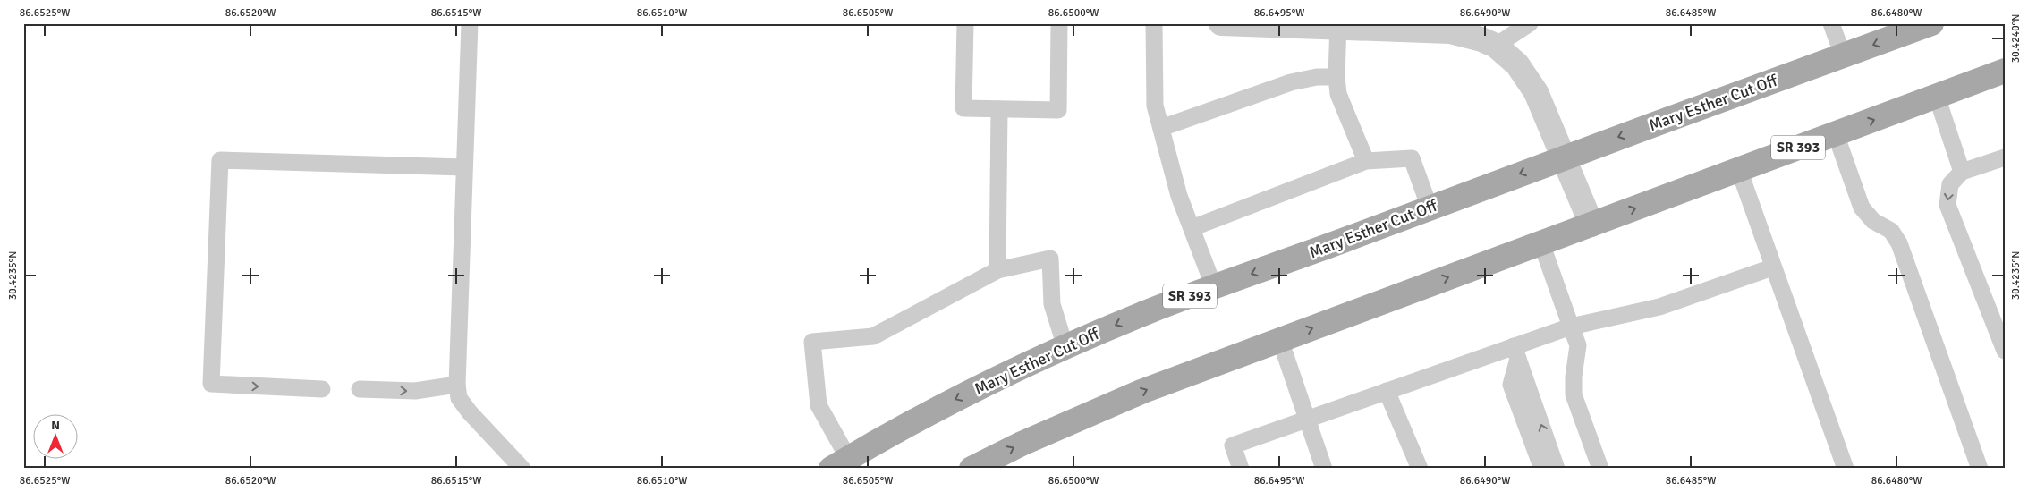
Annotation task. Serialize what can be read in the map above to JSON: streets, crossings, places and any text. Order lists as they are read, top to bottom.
{
  "streets": {
    "main road": ["Mary Esther Cut Off", "SR 393"]
  },
  "north": "top",
  "coordinates": [
    "86.6525°W",
    "86.6520°W",
    "86.6515°W",
    "86.6510°W",
    "86.6505°W",
    "86.6500°W",
    "86.6495°W",
    "86.6490°W",
    "86.6485°W",
    "86.6480°W",
    "30.4240°N",
    "30.4235°N"
  ]
}
